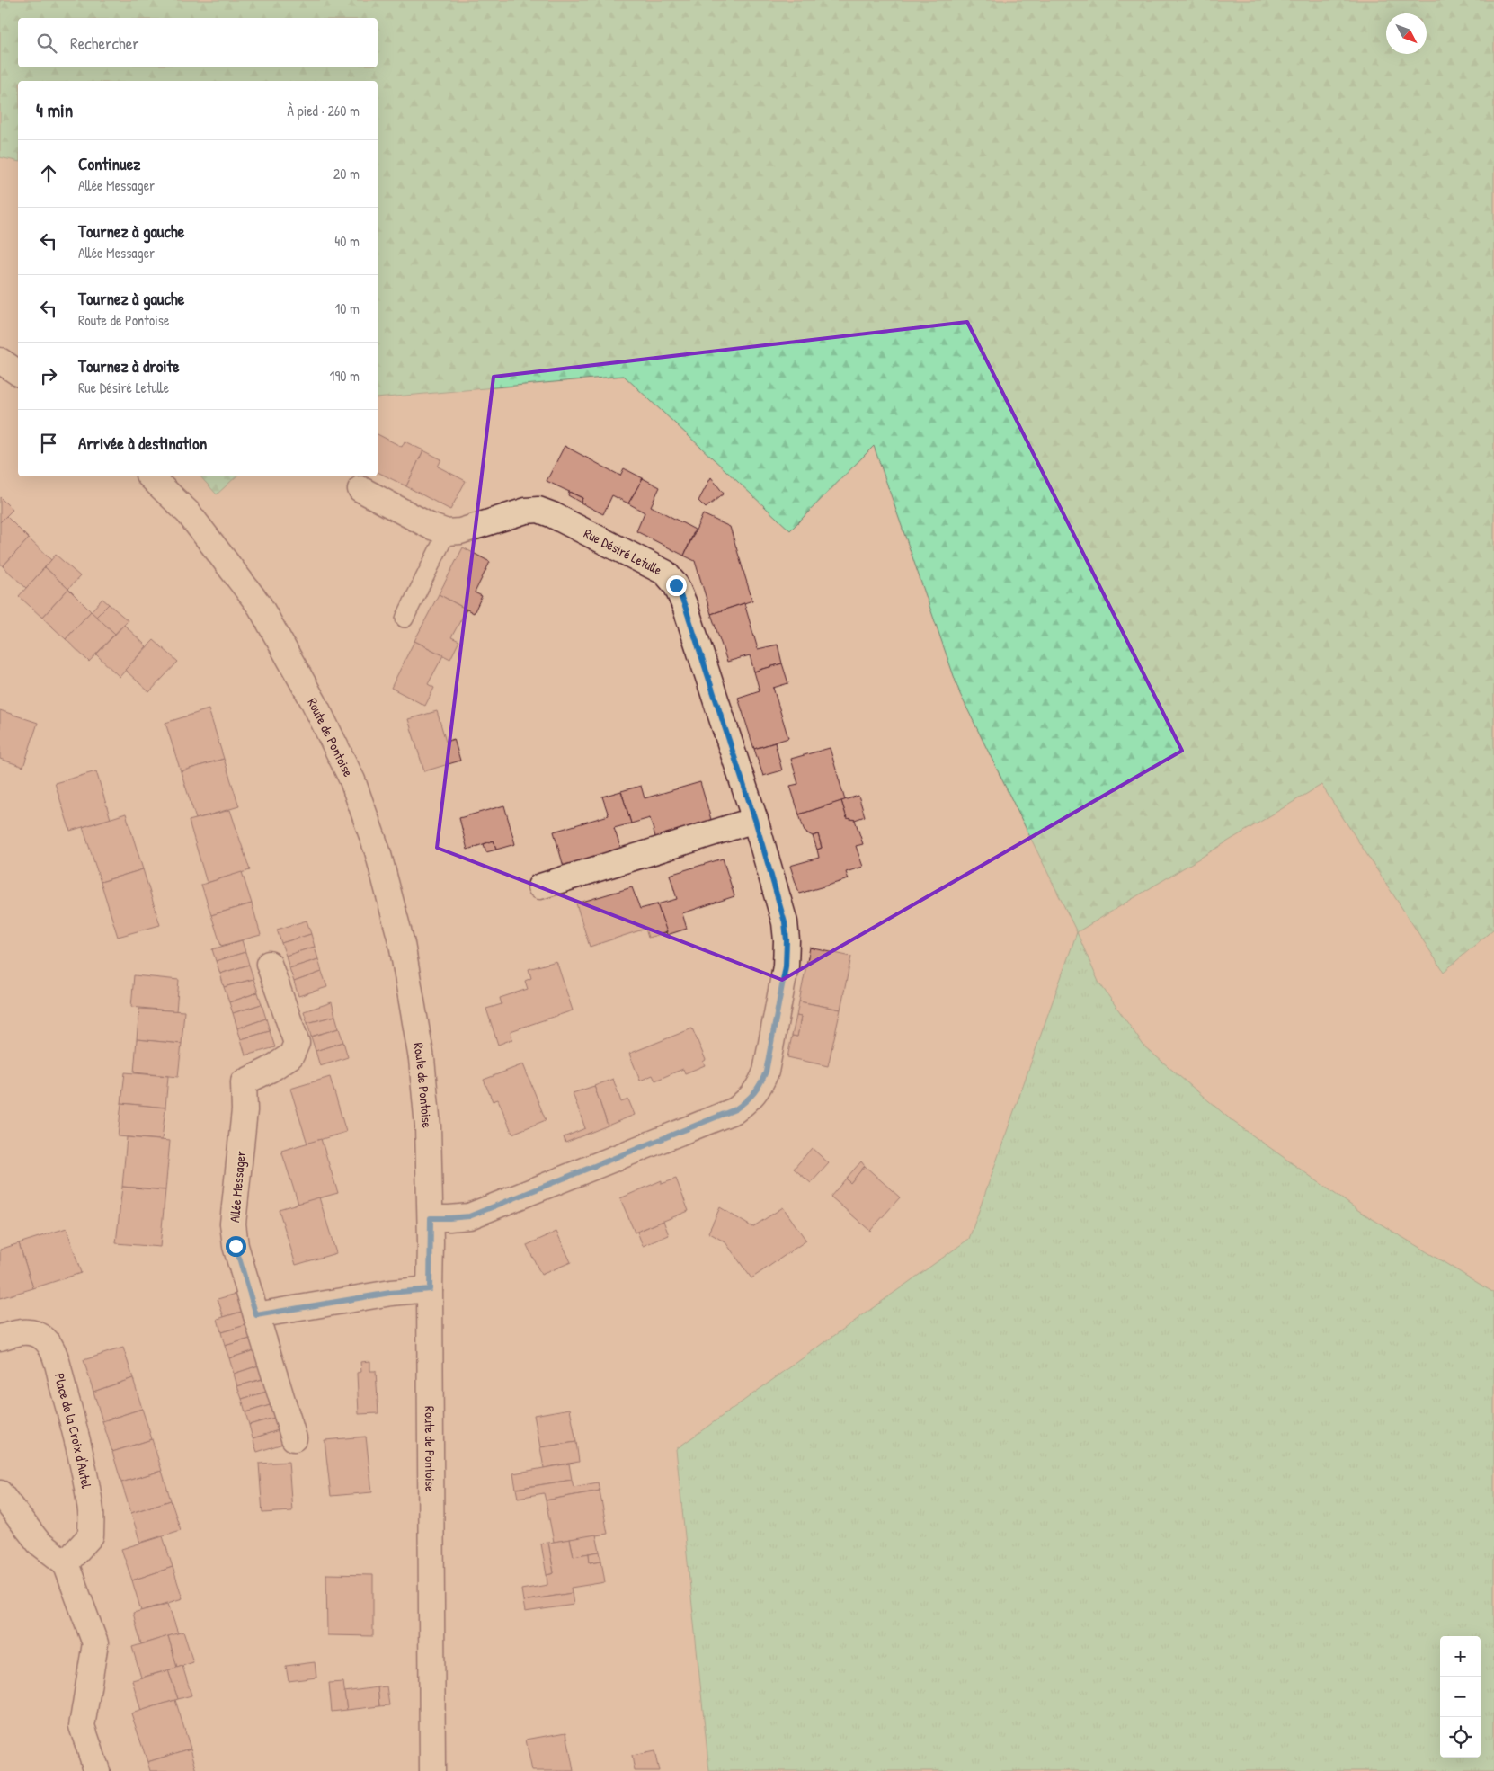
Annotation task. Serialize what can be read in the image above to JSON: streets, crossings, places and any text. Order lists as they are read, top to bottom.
{
  "streets": {
    "street": [
      "Rue Désiré Letulle",
      "Route de Pontoise",
      "Allée Messager",
      "Place de la Croix d'Autel"
    ]
  },
  "crossings": [
    ["Rue Désiré Letulle", "Route de Pontoise"]
  ],
  "north": "bottom right",
  "page": {
    "search": "Rechercher",
    "heading": ["4 min", "À pied · 260 m"],
    "list": [
      ["Continuez", "Allée Messager", "20 m"],
      ["Tournez à gauche", "Allée Messager", "40 m"],
      ["Tournez à gauche", "Route de Pontoise", "10 m"],
      ["Tournez à droite", "Rue Désiré Letulle", "190 m"],
      "Arrivée à destination"
    ],
    "map_buttons": ["+", "−"]
  }
}
